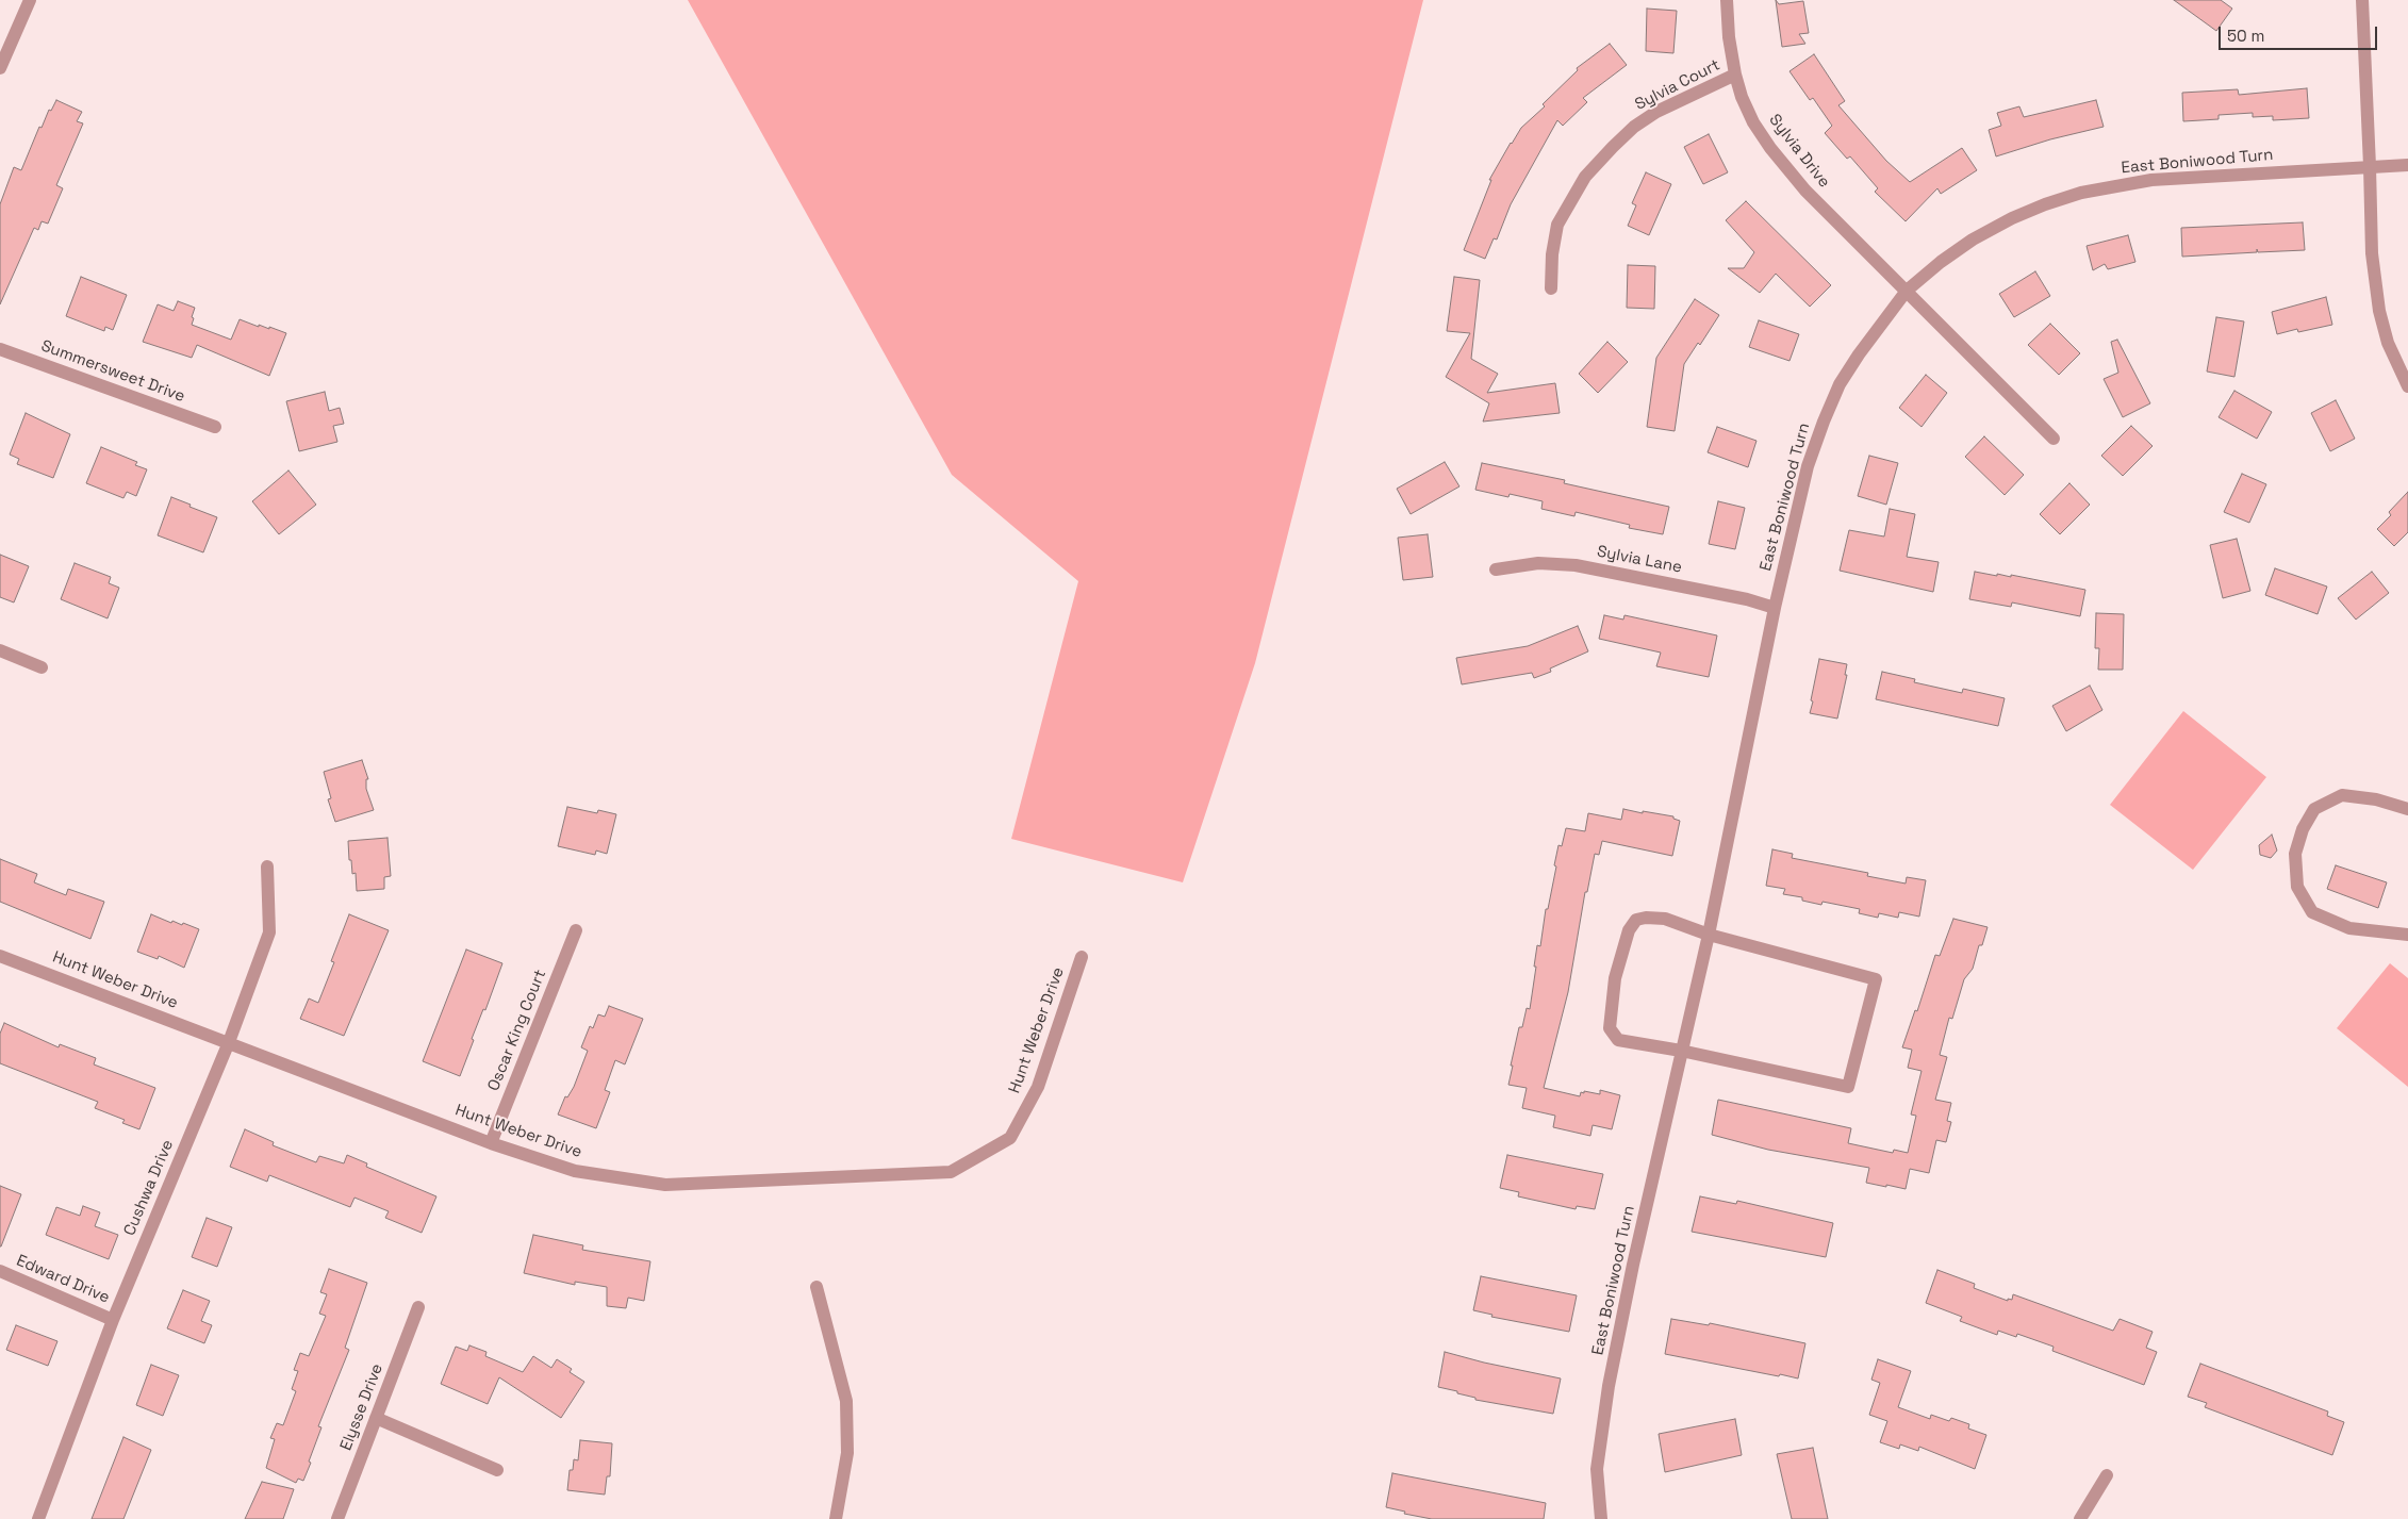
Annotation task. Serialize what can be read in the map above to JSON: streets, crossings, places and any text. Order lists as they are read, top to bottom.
{
  "streets": {
    "street": [
      "Sylvia Court",
      "Sylvia Drive",
      "East Boniwood Turn",
      "Summersweet Drive",
      "Sylvia Lane",
      "Hunt Weber Drive",
      "Oscar King Court",
      "Cushwa Drive",
      "Edward Drive",
      "Elysse Drive"
    ]
  },
  "crossings": [
    ["Sylvia Court", "Sylvia Drive"],
    ["Sylvia Drive", "East Boniwood Turn"],
    ["East Boniwood Turn", "Sylvia Lane"],
    ["Hunt Weber Drive", "Oscar King Court"],
    ["Hunt Weber Drive", "Cushwa Drive"],
    ["Cushwa Drive", "Edward Drive"]
  ],
  "scale_bar": "50 m"
}
